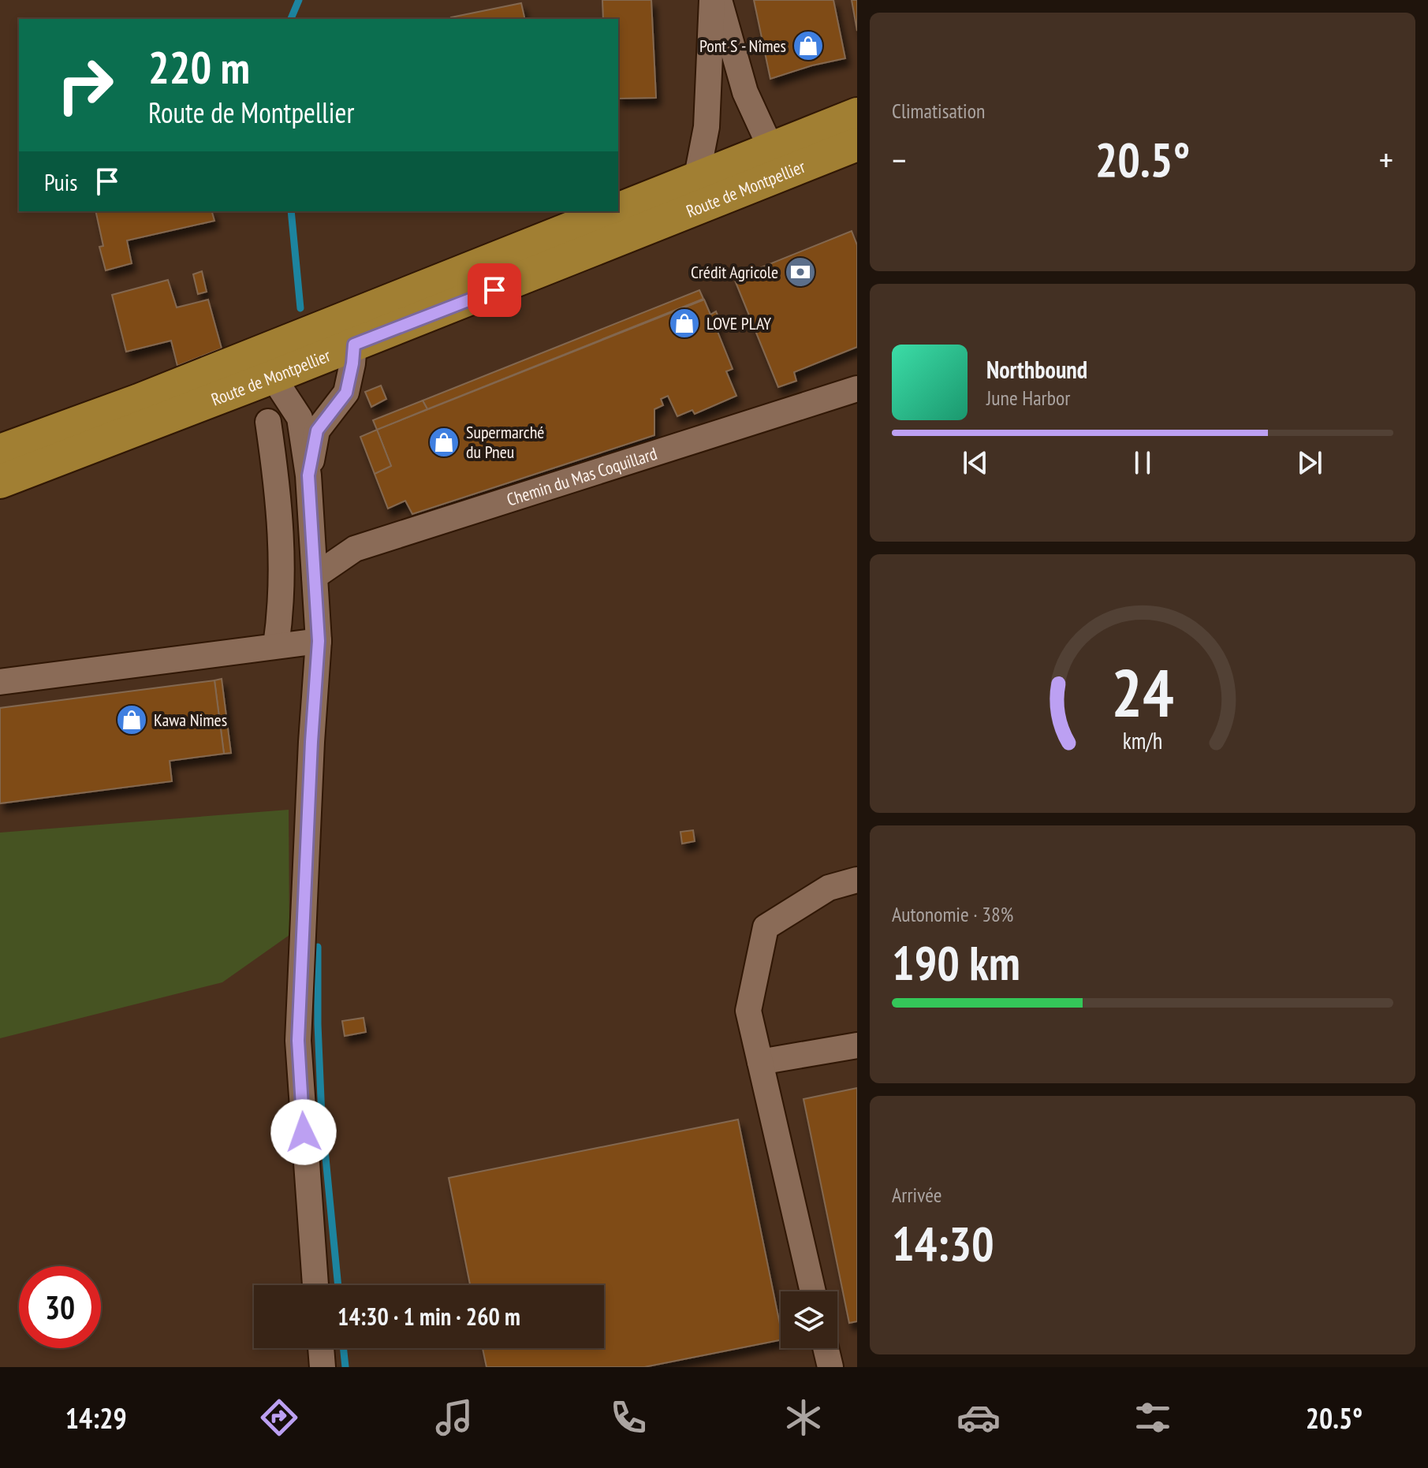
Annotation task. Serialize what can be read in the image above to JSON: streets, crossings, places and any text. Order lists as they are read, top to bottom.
{
  "streets": {
    "main road": ["Route de Montpellier"],
    "street": ["Chemin du Mas Coquillard"]
  },
  "places": {
    "shop": [
      "Pont S - Nîmes",
      "LOVE PLAY",
      "Supermarché du Pneu",
      "Kawa Nimes"
    ],
    "bank": ["Crédit Agricole"]
  },
  "page": {
    "tile": [
      "Climatisation",
      ["Autonomie · 38%", "190 km"],
      ["Arrivée", "14:30"]
    ],
    "turn": ["220 m", "Route de Montpellier"],
    "heat": ["−", "20.5°", "+"],
    "then": "Puis",
    "song": ["Northbound", "June Harbor"],
    "limit": "30",
    "trip": "14:30 · 1 min · 260 m",
    "tabs": ["14:29", "20.5°"],
    "gauge": ["24", "km/h"]
  }
}
